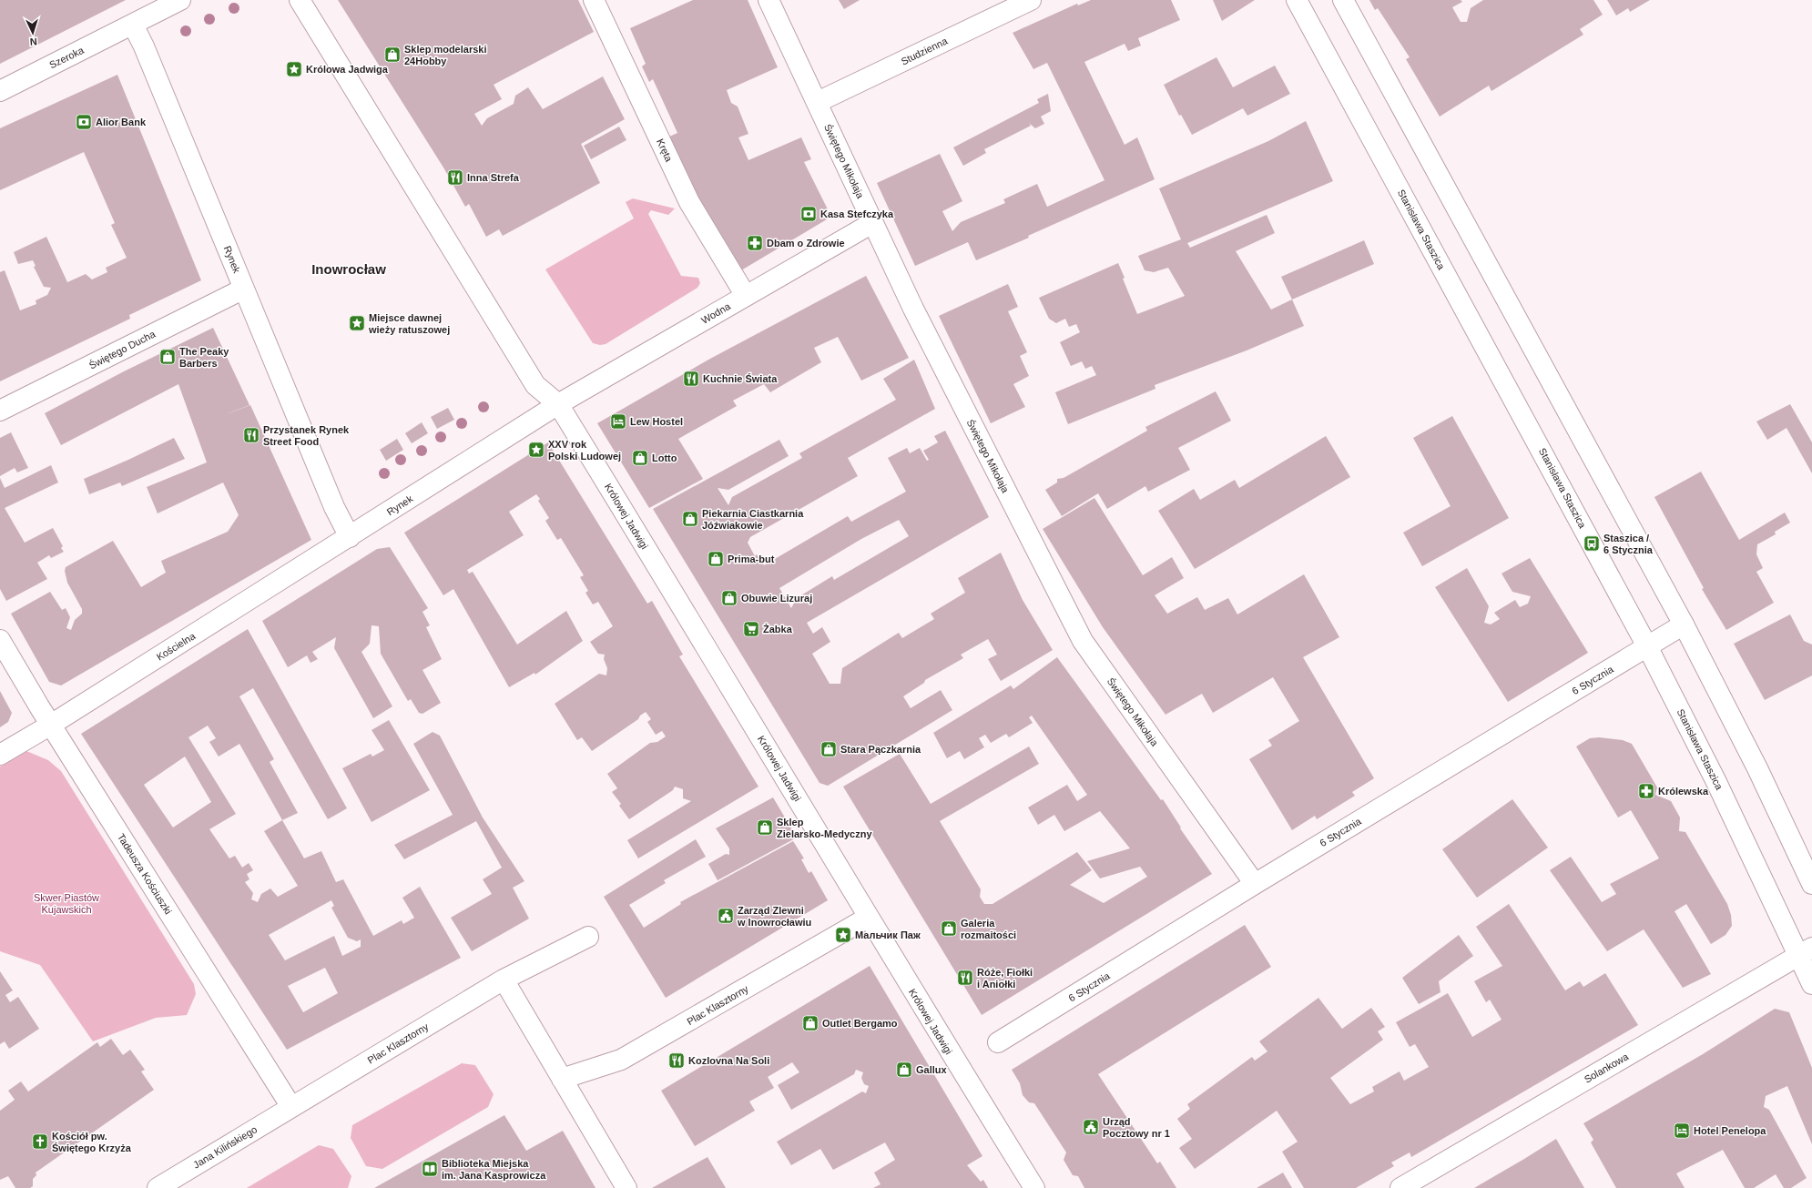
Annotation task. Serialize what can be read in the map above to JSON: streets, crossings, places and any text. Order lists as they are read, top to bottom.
{
  "streets": {
    "street": [
      "Studzienna",
      "Szeroka",
      "Kręta",
      "Świętego Mikołaja",
      "Stanisława Staszica",
      "Rynek",
      "Wodna",
      "Świętego Ducha",
      "Królowej Jadwigi",
      "Kościelna",
      "6 Stycznia",
      "Tadeusza Kościuszki",
      "Plac Klasztorny",
      "Solankowa",
      "Jana Kilińskiego"
    ]
  },
  "crossings": [
    ["Studzienna", "Świętego Mikołaja"],
    ["Szeroka", "Rynek"],
    ["Kręta", "Wodna"],
    ["Świętego Mikołaja", "Wodna"],
    ["Świętego Mikołaja", "6 Stycznia"],
    ["Stanisława Staszica", "6 Stycznia"],
    ["Stanisława Staszica", "Solankowa"],
    ["Rynek", "Wodna"],
    ["Rynek", "Świętego Ducha"],
    ["Rynek", "Królowej Jadwigi"],
    ["Rynek", "Kościelna"],
    ["Wodna", "Królowej Jadwigi"],
    ["Królowej Jadwigi", "Plac Klasztorny"],
    ["Kościelna", "Tadeusza Kościuszki"],
    ["Tadeusza Kościuszki", "Plac Klasztorny"],
    ["Tadeusza Kościuszki", "Jana Kilińskiego"],
    ["Plac Klasztorny", "Jana Kilińskiego"]
  ],
  "districts": ["Inowrocław"],
  "parks": ["Skwer Piastów Kujawskich"],
  "places": {
    "shop": [
      "Sklep modelarski 24Hobby",
      "The Peaky Barbers",
      "Lotto",
      "Piekarnia Ciastkarnia Jóźwiakowie",
      "Prima-but",
      "Obuwie Lizuraj",
      "Stara Pączkarnia",
      "Sklep Zielarsko-Medyczny",
      "Galeria rozmaitości",
      "Outlet Bergamo",
      "Gallux"
    ],
    "place": [
      "Królowa Jadwiga",
      "Miejsce dawnej wieży ratuszowej",
      "XXV rok Polski Ludowej",
      "Мальчик Паж"
    ],
    "bank": ["Alior Bank", "Kasa Stefczyka"],
    "restaurant": [
      "Inna Strefa",
      "Kuchnie Świata",
      "Przystanek Rynek Street Food",
      "Róże, Fiołki i Aniołki",
      "Kozlovna Na Soli"
    ],
    "pharmacy": ["Dbam o Zdrowie", "Królewska"],
    "hotel": ["Lew Hostel", "Hotel Penelopa"],
    "bus stop": ["Staszica / 6 Stycznia"],
    "supermarket": ["Żabka"],
    "public building": ["Zarząd Zlewni w Inowrocławiu", "Urząd Pocztowy nr 1"],
    "church": ["Kościół pw. Świętego Krzyża"],
    "library": ["Biblioteka Miejska im. Jana Kasprowicza"]
  },
  "north": "bottom"
}
